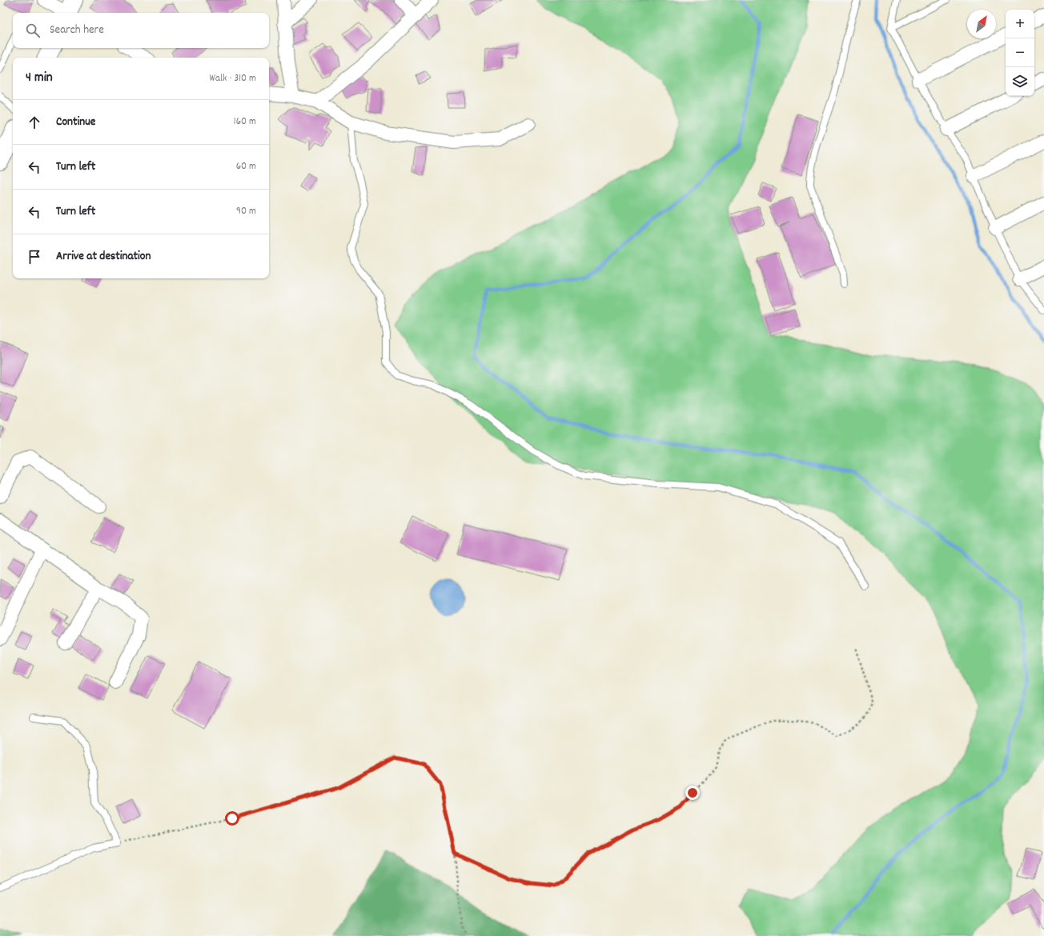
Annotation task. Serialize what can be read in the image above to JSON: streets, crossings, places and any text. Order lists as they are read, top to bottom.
{
  "north": "top right",
  "page": {
    "map_buttons": ["+", "−"],
    "search": "Search here",
    "heading": ["4 min", "Walk · 310 m"],
    "list": [
      ["Continue", "160 m"],
      ["Turn left", "60 m"],
      ["Turn left", "90 m"],
      "Arrive at destination"
    ]
  }
}
